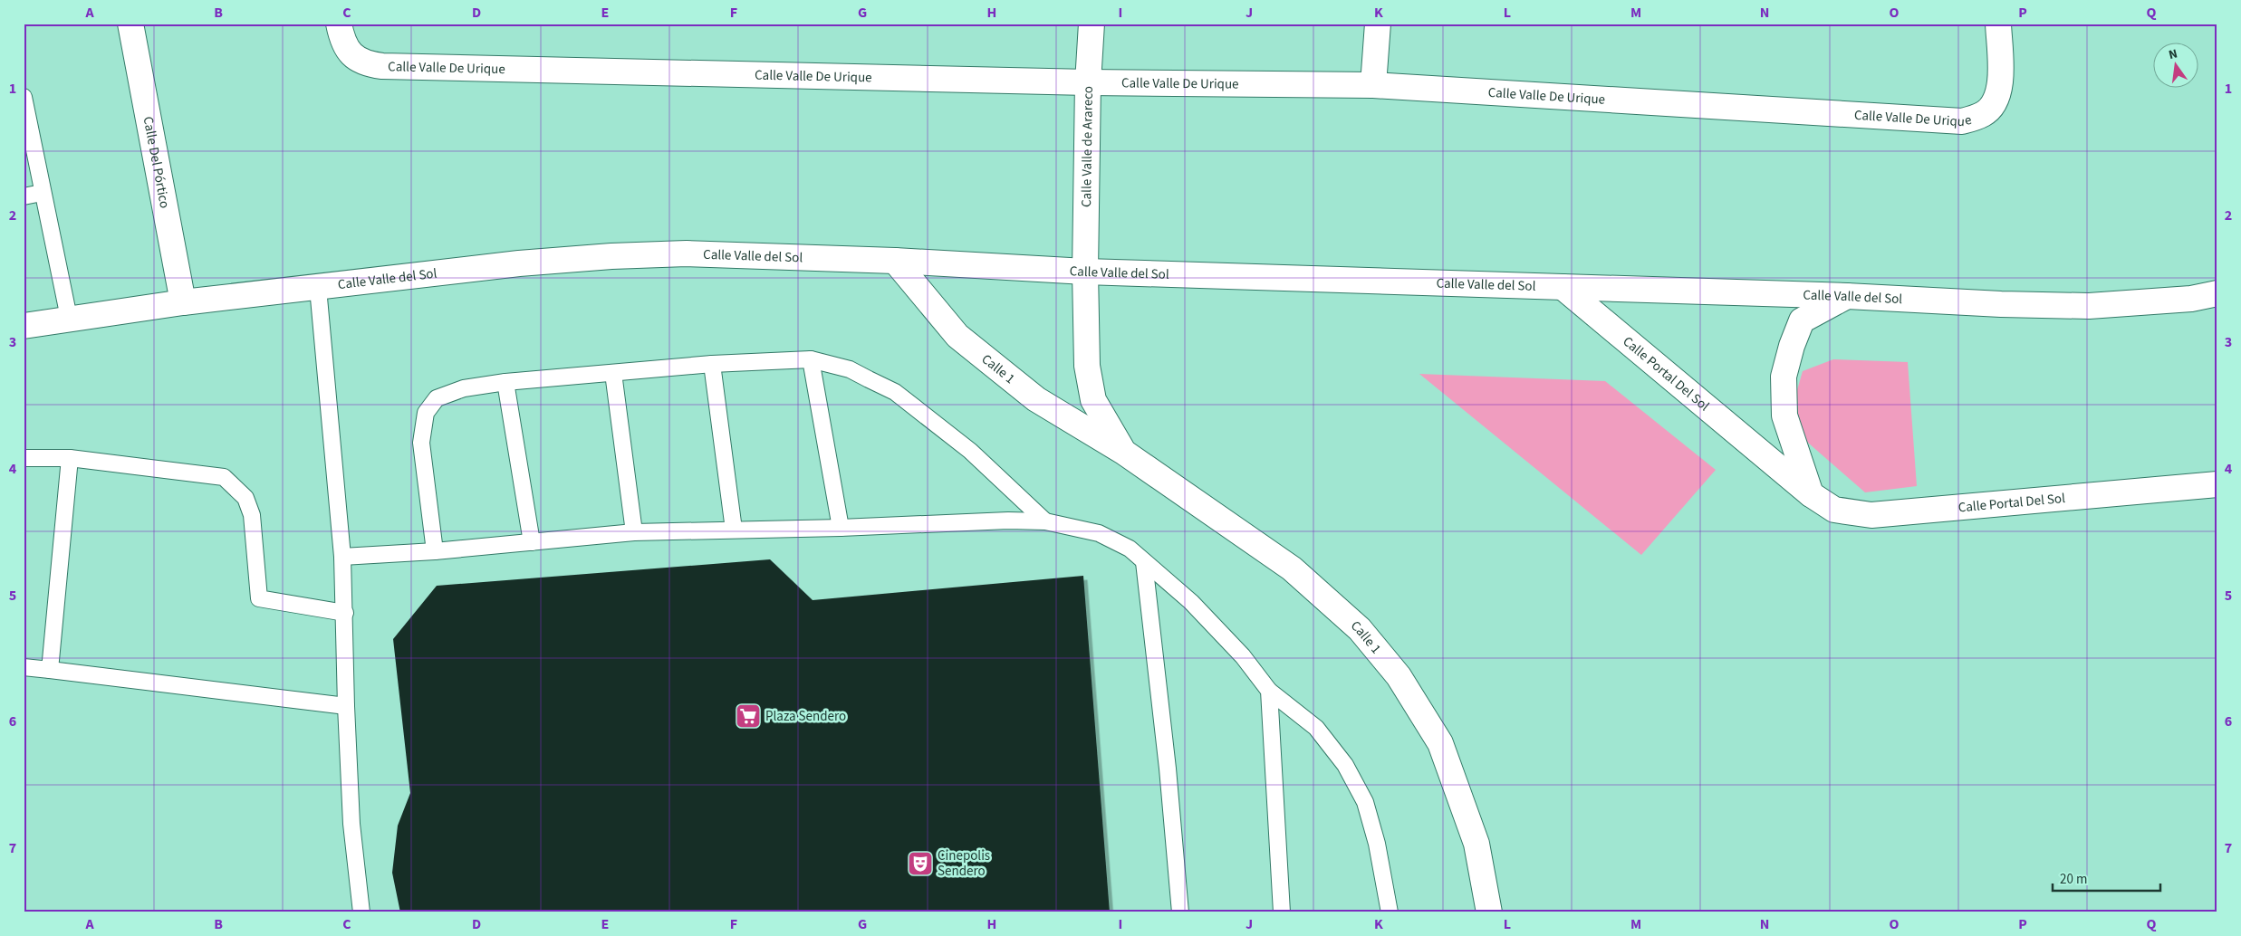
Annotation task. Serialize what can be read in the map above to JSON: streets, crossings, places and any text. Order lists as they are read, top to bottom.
{
  "streets": {
    "street": [
      "Calle Valle De Urique",
      "Calle Valle de Arareco",
      "Calle Del Pórtico",
      "Calle Valle del Sol",
      "Calle 1",
      "Calle Portal Del Sol"
    ]
  },
  "crossings": [
    ["Calle Valle De Urique", "Calle Valle de Arareco"],
    ["Calle Valle de Arareco", "Calle Valle del Sol"],
    ["Calle Valle de Arareco", "Calle 1"],
    ["Calle Del Pórtico", "Calle Valle del Sol"],
    ["Calle Valle del Sol", "Calle 1"],
    ["Calle Valle del Sol", "Calle Portal Del Sol"]
  ],
  "places": {
    "supermarket": ["Plaza Sendero"],
    "theatre": ["Cinepolis Sendero"]
  },
  "scale_bar": "20 m",
  "north": "top",
  "grid": {
    "columns": [
      "A",
      "B",
      "C",
      "D",
      "E",
      "F",
      "G",
      "H",
      "I",
      "J",
      "K",
      "L",
      "M",
      "N",
      "O",
      "P",
      "Q"
    ],
    "rows": [
      "1",
      "2",
      "3",
      "4",
      "5",
      "6",
      "7"
    ]
  }
}
